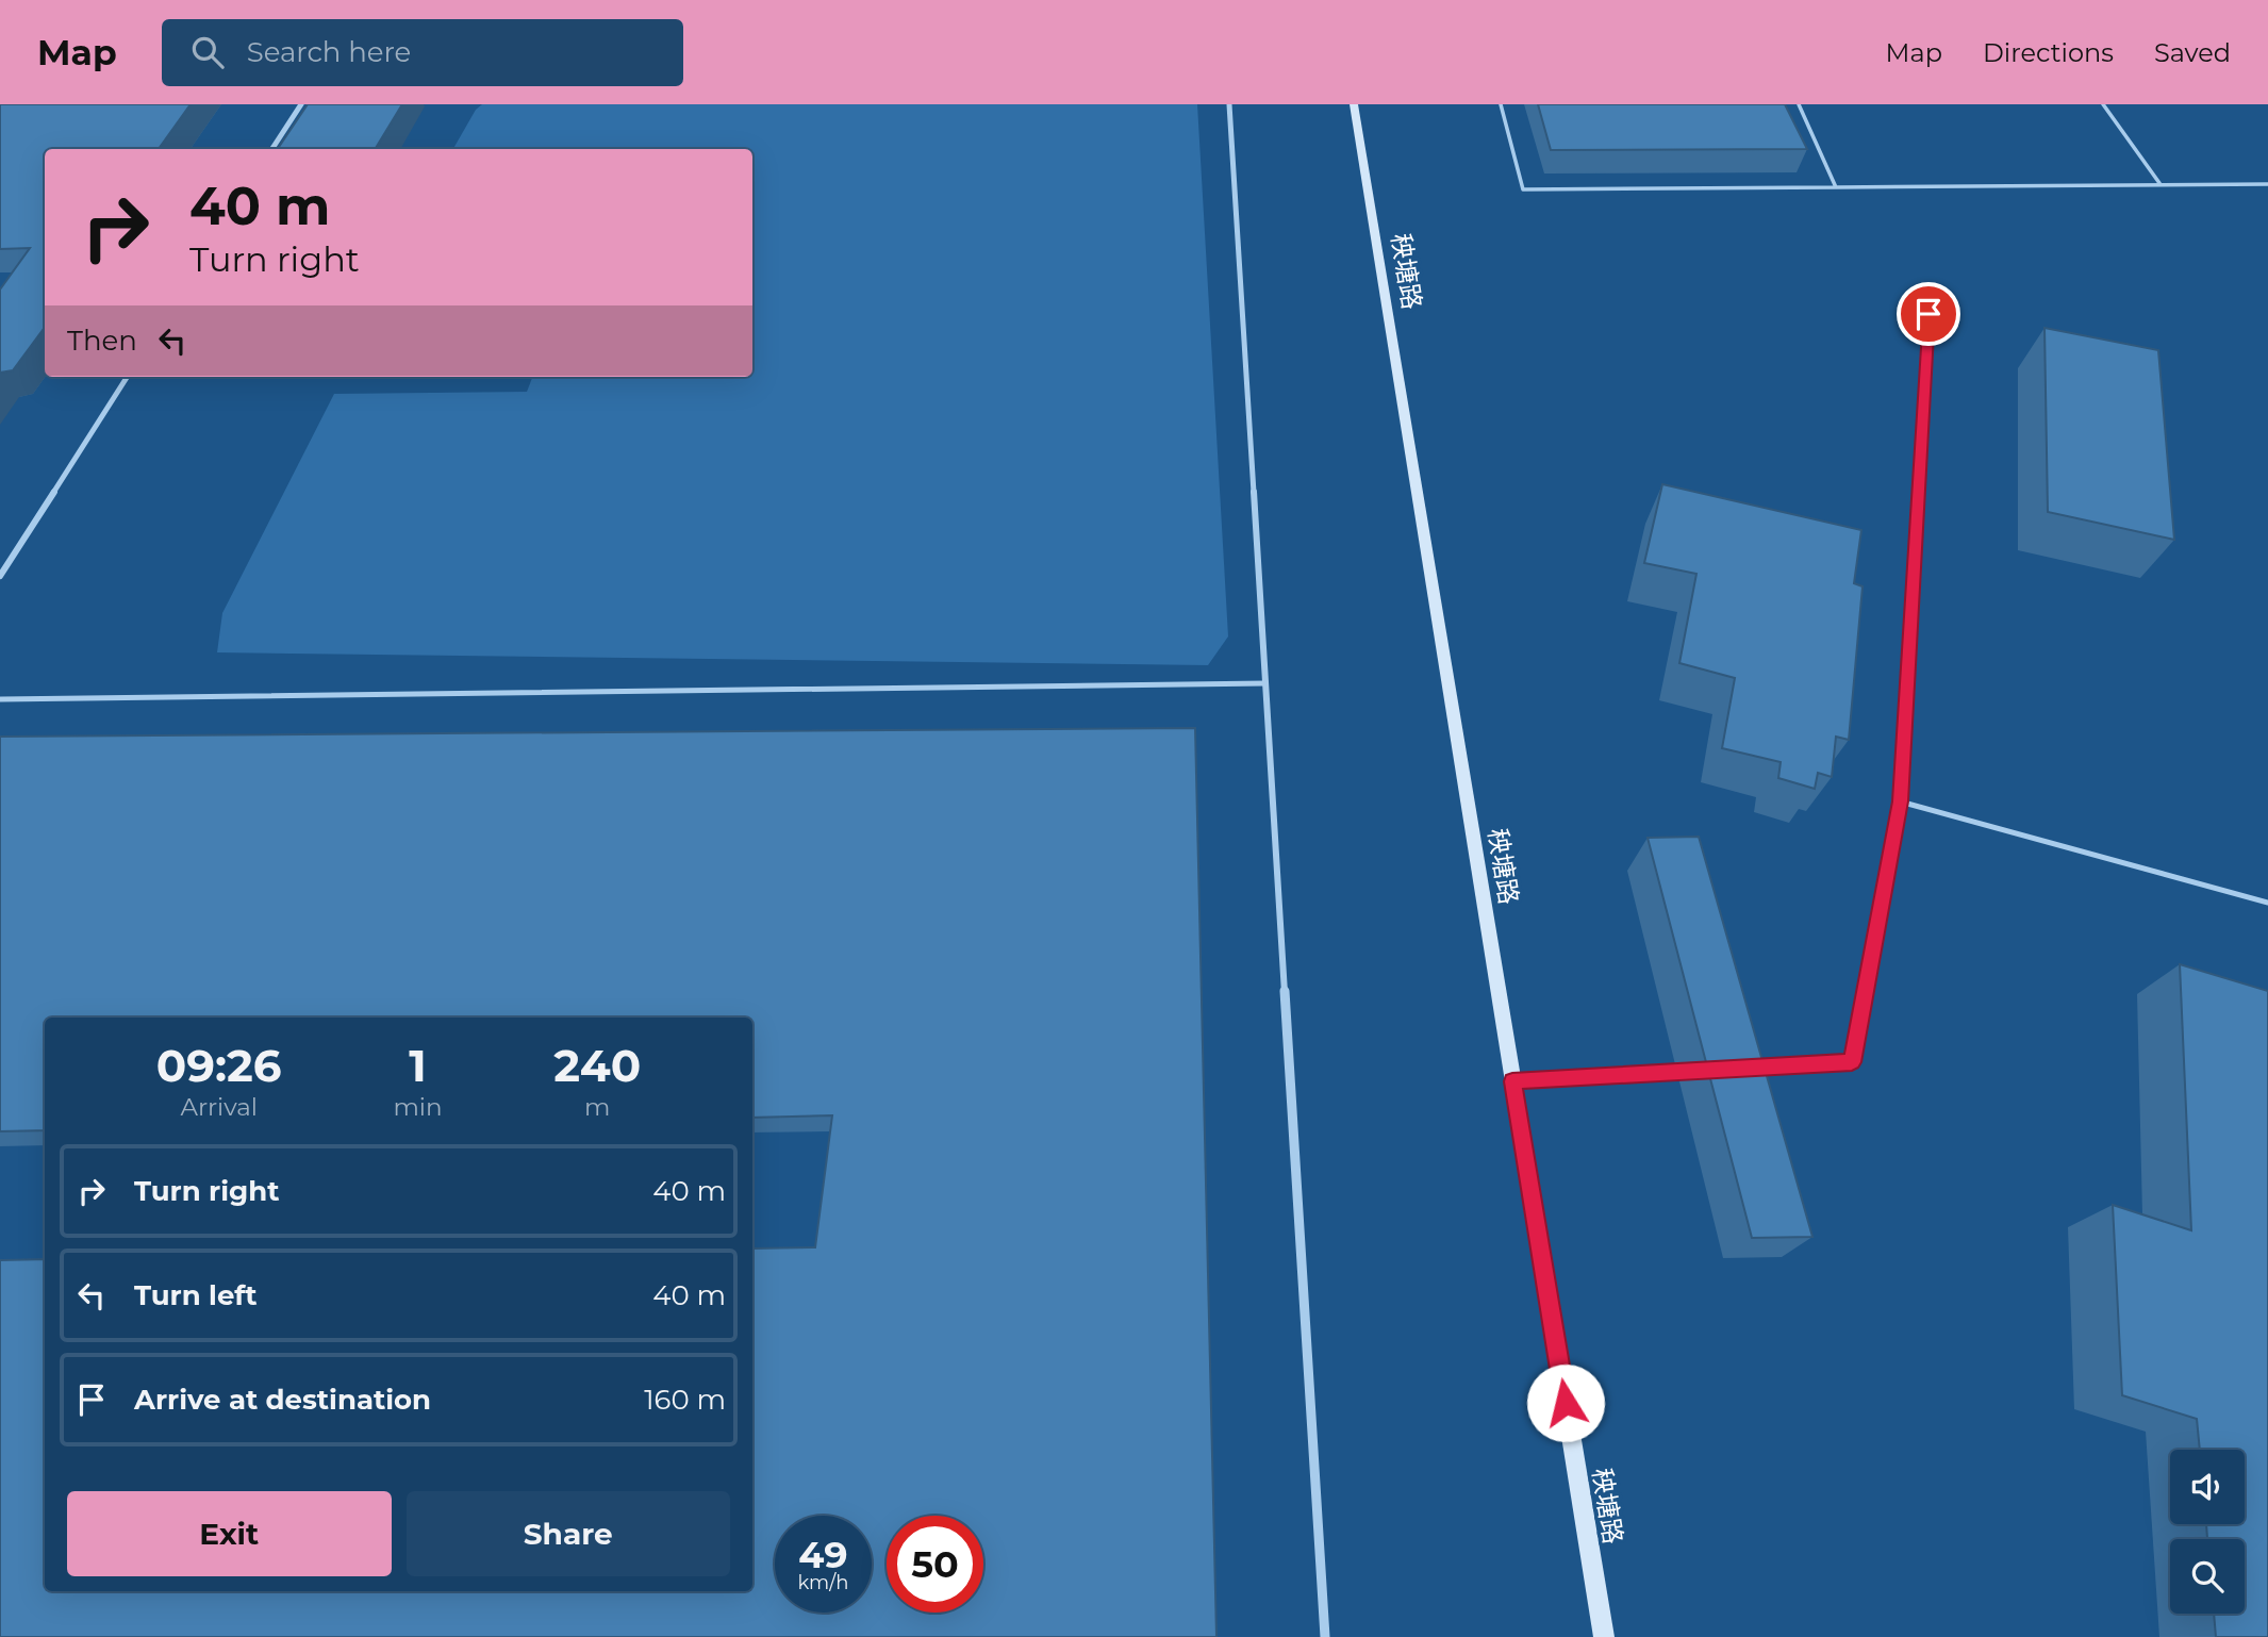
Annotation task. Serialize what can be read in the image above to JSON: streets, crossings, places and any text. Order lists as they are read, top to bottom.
{
  "streets": {
    "main road": ["秧塘路"]
  },
  "page": {
    "header": "Map",
    "search": "Search here",
    "nav": ["Map", "Directions", "Saved"],
    "turn": ["40 m", "Turn right"],
    "then": "Then",
    "eta": [
      "09:26",
      "Arrival",
      "1",
      "min",
      "240",
      "m"
    ],
    "list": [
      {
        "name": "Turn right",
        "value": "40 m"
      },
      {
        "name": "Turn left",
        "value": "40 m"
      },
      {
        "name": "Arrive at destination",
        "value": "160 m"
      }
    ],
    "buttons": ["Exit", "Share"],
    "speed": "49 km/h",
    "limit": "50"
  }
}
